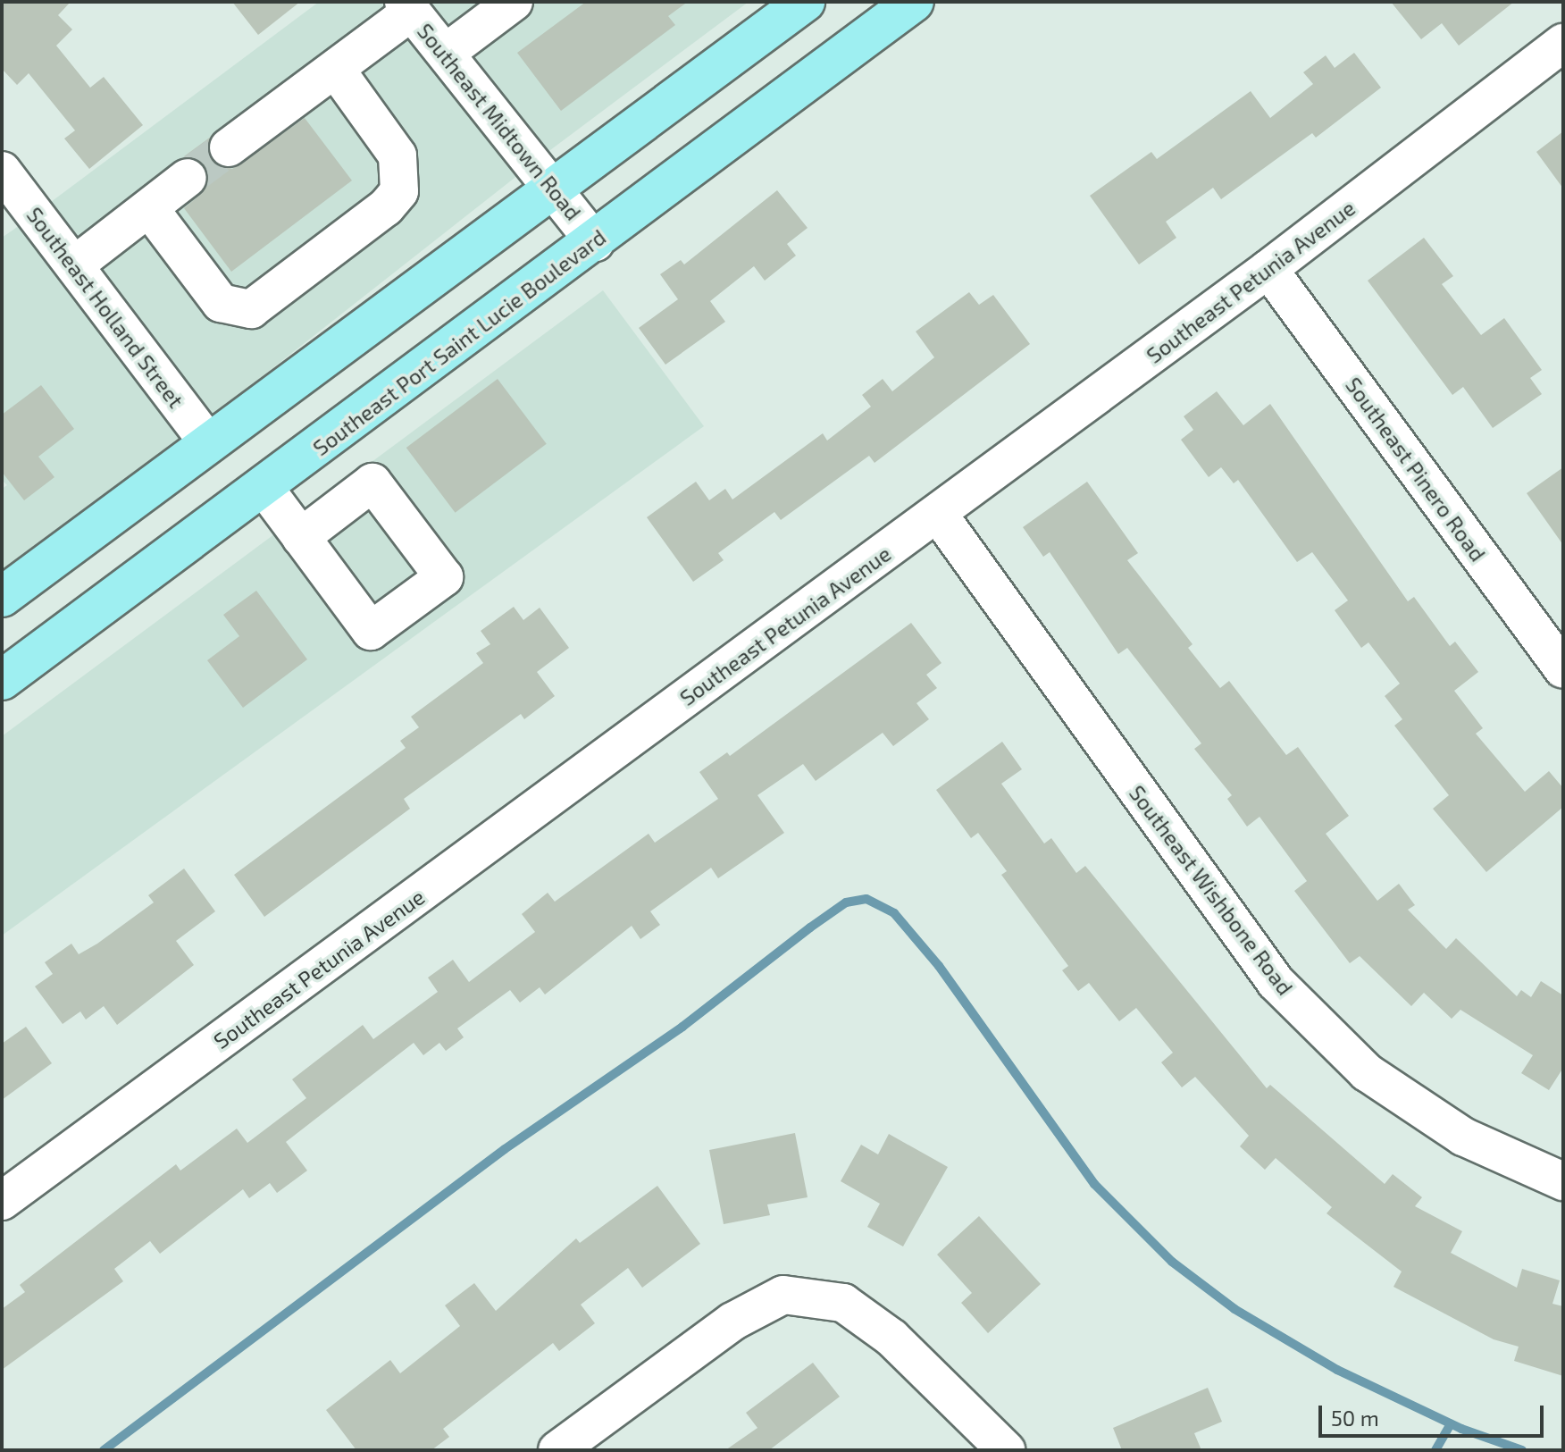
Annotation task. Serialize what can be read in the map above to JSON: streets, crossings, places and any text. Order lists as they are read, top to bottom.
{
  "streets": {
    "main road": ["Southeast Port Saint Lucie Boulevard"],
    "street": [
      "Southeast Midtown Road",
      "Southeast Petunia Avenue",
      "Southeast Holland Street",
      "Southeast Pinero Road",
      "Southeast Wishbone Road"
    ]
  },
  "crossings": [
    ["Southeast Midtown Road", "Southeast Port Saint Lucie Boulevard"],
    ["Southeast Petunia Avenue", "Southeast Pinero Road"],
    ["Southeast Petunia Avenue", "Southeast Wishbone Road"]
  ],
  "scale_bar": "50 m"
}
